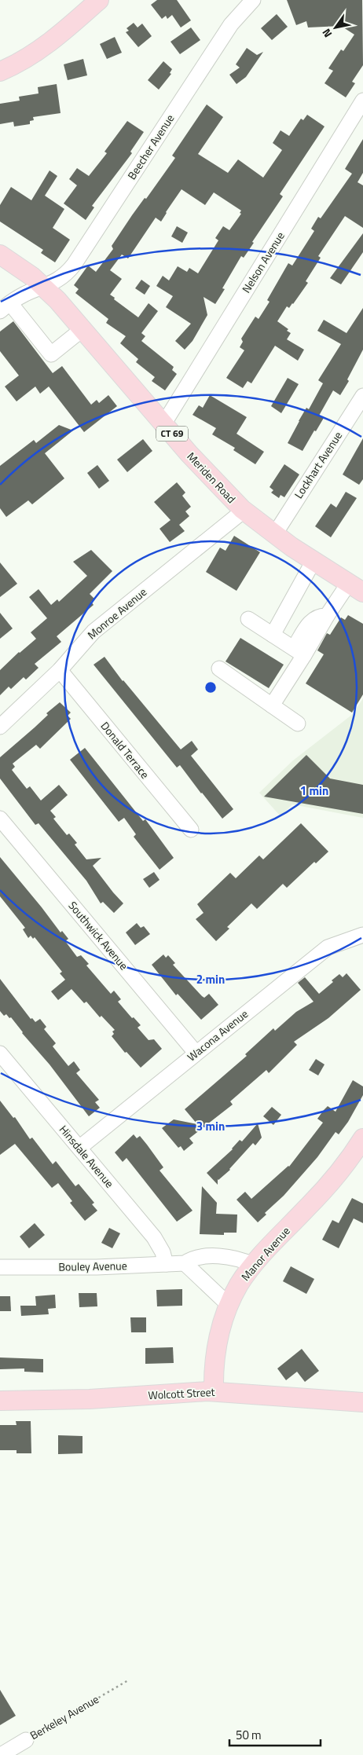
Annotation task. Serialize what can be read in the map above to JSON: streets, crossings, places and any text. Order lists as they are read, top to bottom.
{
  "streets": {
    "main road": [
      "CT 69",
      "Meriden Road",
      "Manor Avenue",
      "Wolcott Street"
    ],
    "street": [
      "Beecher Avenue",
      "Nelson Avenue",
      "Lockhart Avenue",
      "Monroe Avenue",
      "Donald Terrace",
      "Southwick Avenue",
      "Wacona Avenue",
      "Hinsdale Avenue",
      "Bouley Avenue",
      "Berkeley Avenue"
    ]
  },
  "crossings": [
    ["Beecher Avenue", "Meriden Road"],
    ["Nelson Avenue", "Meriden Road"],
    ["Lockhart Avenue", "Meriden Road"],
    ["Meriden Road", "Monroe Avenue"],
    ["Monroe Avenue", "Donald Terrace"],
    ["Southwick Avenue", "Wacona Avenue"],
    ["Wacona Avenue", "Hinsdale Avenue"],
    ["Hinsdale Avenue", "Bouley Avenue"],
    ["Manor Avenue", "Bouley Avenue"],
    ["Manor Avenue", "Wolcott Street"]
  ],
  "scale_bar": "50 m",
  "north": "bottom left",
  "rings": ["1 min", "2 min", "3 min"]
}
